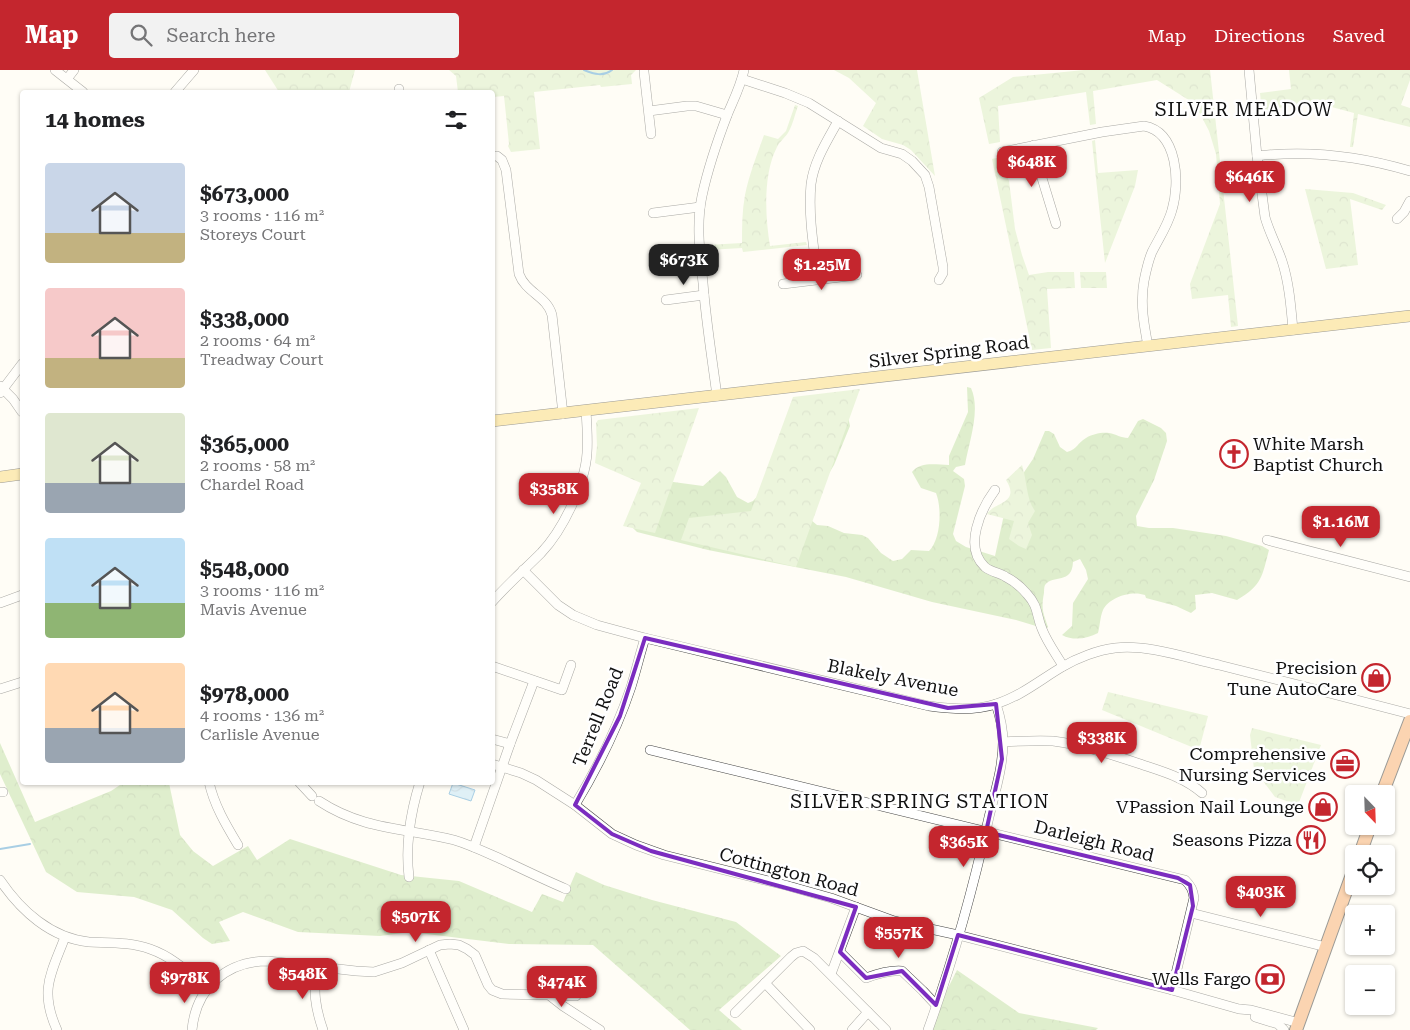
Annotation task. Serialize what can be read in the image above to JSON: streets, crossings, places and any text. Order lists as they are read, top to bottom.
{
  "streets": {
    "main road": ["Silver Spring Road"],
    "street": [
      "Blakely Avenue",
      "Terrell Road",
      "Darleigh Road",
      "Cottington Road"
    ]
  },
  "crossings": [
    ["Blakely Avenue", "Terrell Road"],
    ["Terrell Road", "Cottington Road"],
    ["Darleigh Road", "Cottington Road"]
  ],
  "districts": ["SILVER MEADOW", "SILVER SPRING STATION"],
  "places": {
    "church": ["White Marsh Baptist Church"],
    "shop": ["Precision Tune AutoCare", "VPassion Nail Lounge"],
    "office": ["Comprehensive Nursing Services"],
    "restaurant": ["Seasons Pizza"],
    "bank": ["Wells Fargo"]
  },
  "north": "bottom right",
  "page": {
    "header": "Map",
    "search": "Search here",
    "nav": ["Map", "Directions", "Saved"],
    "heading": "14 homes",
    "price": [
      "$648K",
      "$646K",
      "$673K",
      "$1.25M",
      "$358K",
      "$1.16M",
      "$338K",
      "$365K",
      "$403K",
      "$507K",
      "$557K",
      "$548K",
      "$978K",
      "$474K"
    ],
    "list": [
      {
        "name": "$673,000",
        "note": "3 rooms · 116 m² · Storeys Court"
      },
      {
        "name": "$338,000",
        "note": "2 rooms · 64 m² · Treadway Court"
      },
      {
        "name": "$365,000",
        "note": "2 rooms · 58 m² · Chardel Road"
      },
      {
        "name": "$548,000",
        "note": "3 rooms · 116 m² · Mavis Avenue"
      },
      {
        "name": "$978,000",
        "note": "4 rooms · 136 m² · Carlisle Avenue"
      }
    ],
    "map_buttons": ["+", "−"]
  }
}
